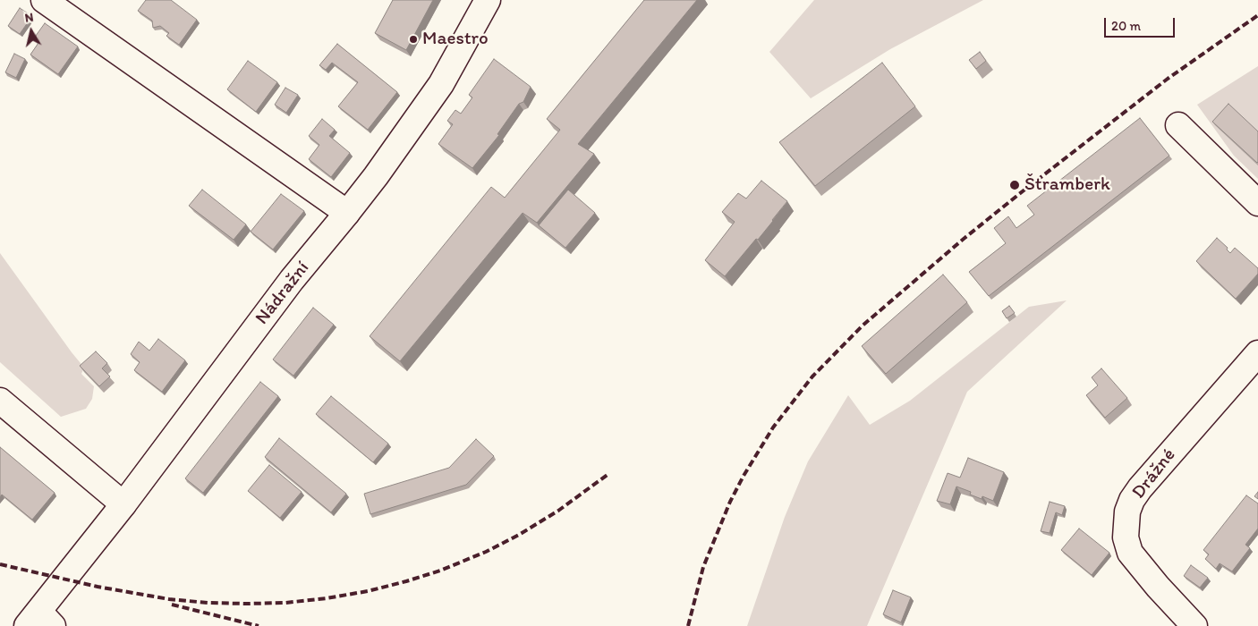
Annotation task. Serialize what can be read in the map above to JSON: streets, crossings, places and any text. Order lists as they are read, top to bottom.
{
  "streets": {
    "street": ["Nádražní", "Drážné"]
  },
  "places": ["Maestro", "Štramberk"],
  "scale_bar": "20 m",
  "north": "top"
}
